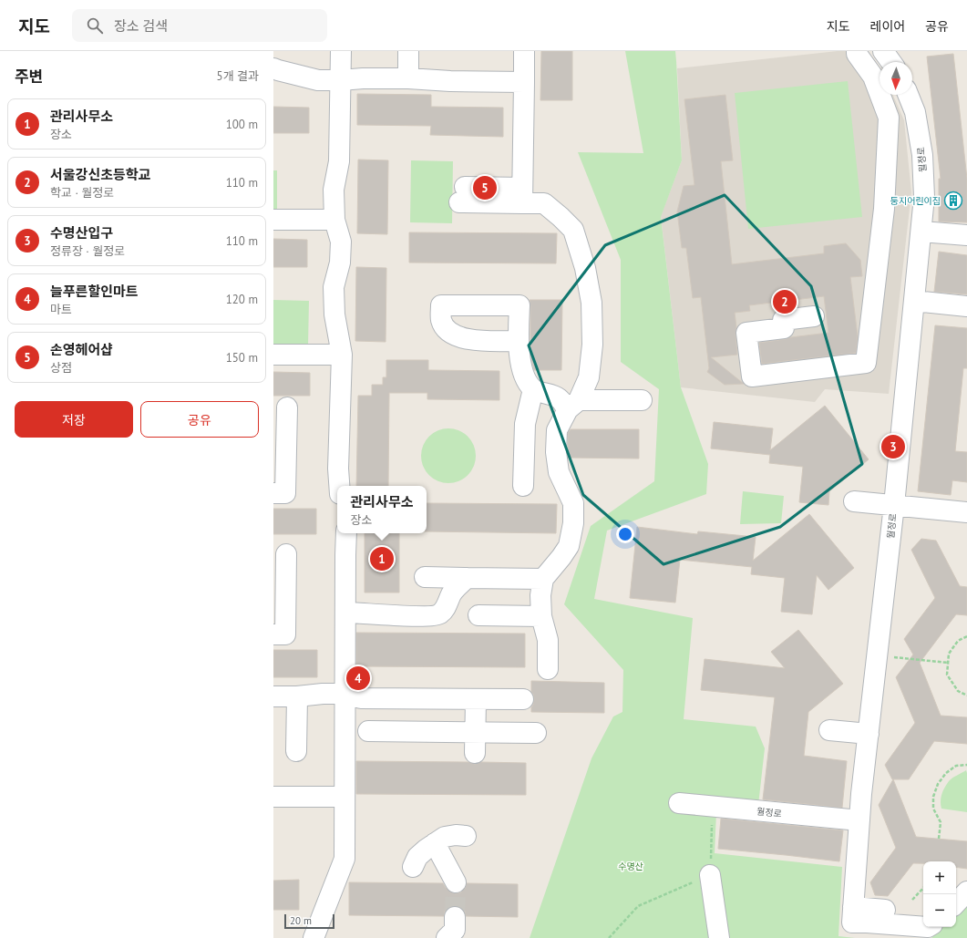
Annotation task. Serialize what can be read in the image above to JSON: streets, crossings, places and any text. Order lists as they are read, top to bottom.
{
  "streets": {
    "street": ["월정로"]
  },
  "parks": ["수명산"],
  "places": {
    "building": ["둥지어린이집"]
  },
  "scale_bar": "20 m",
  "north": "bottom",
  "page": {
    "header": "지도",
    "search": "장소 검색",
    "nav": ["지도", "레이어", "공유"],
    "heading": ["주변", "5개 결과"],
    "list": [
      {
        "mark": "1",
        "name": "관리사무소",
        "note": "장소",
        "value": "100 m"
      },
      {
        "mark": "2",
        "name": "서울강신초등학교",
        "note": "학교 · 월정로",
        "value": "110 m"
      },
      {
        "mark": "3",
        "name": "수명산입구",
        "note": "정류장 · 월정로",
        "value": "110 m"
      },
      {
        "mark": "4",
        "name": "늘푸른할인마트",
        "note": "마트",
        "value": "120 m"
      },
      {
        "mark": "5",
        "name": "손영헤어샵",
        "note": "상점",
        "value": "150 m"
      }
    ],
    "pins": [
      "5",
      "2",
      "3",
      "1",
      "4"
    ],
    "buttons": ["저장", "공유"],
    "popup": ["관리사무소", "장소"],
    "map_buttons": ["+", "−"],
    "scale": "20 m"
  }
}
